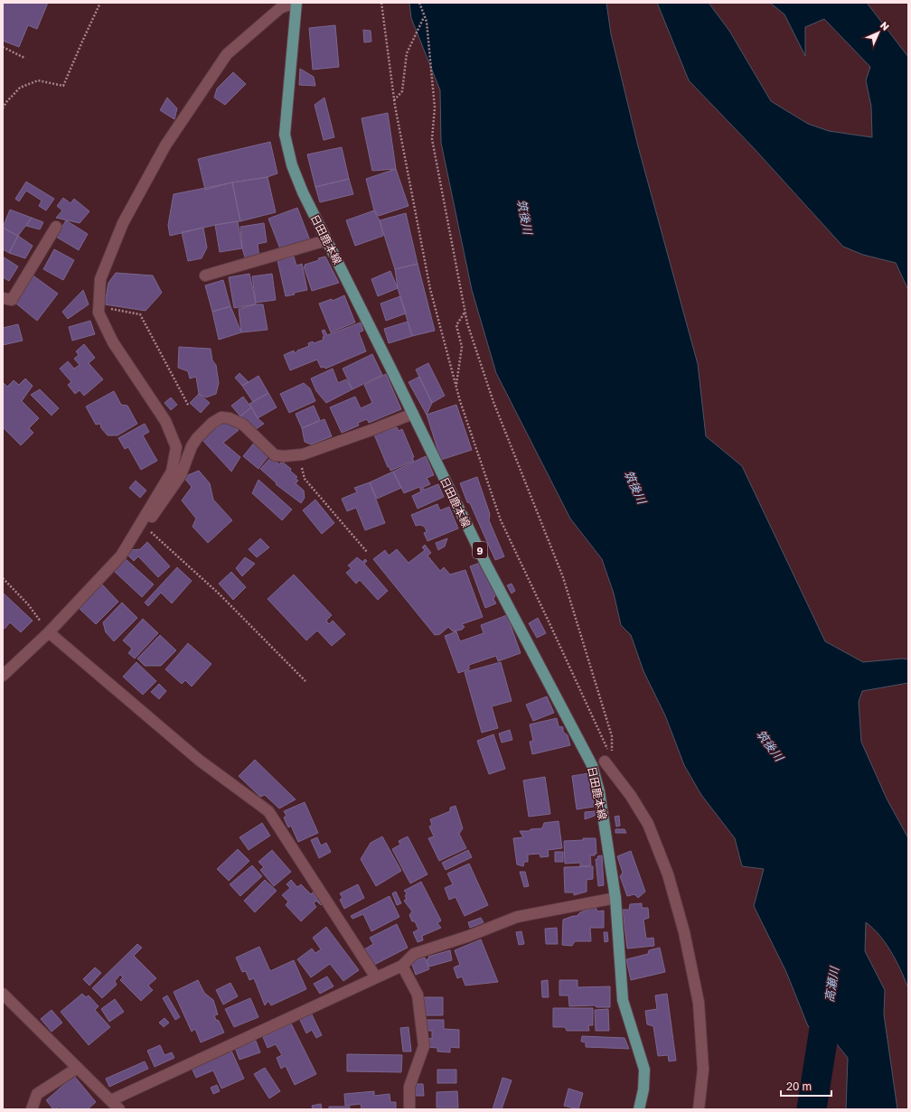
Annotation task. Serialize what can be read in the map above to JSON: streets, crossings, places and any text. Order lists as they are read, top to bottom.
{
  "streets": {
    "main road": ["日田鹿本線", "9"]
  },
  "water": ["筑後川", "高瀬川"],
  "scale_bar": "20 m",
  "north": "top right"
}
